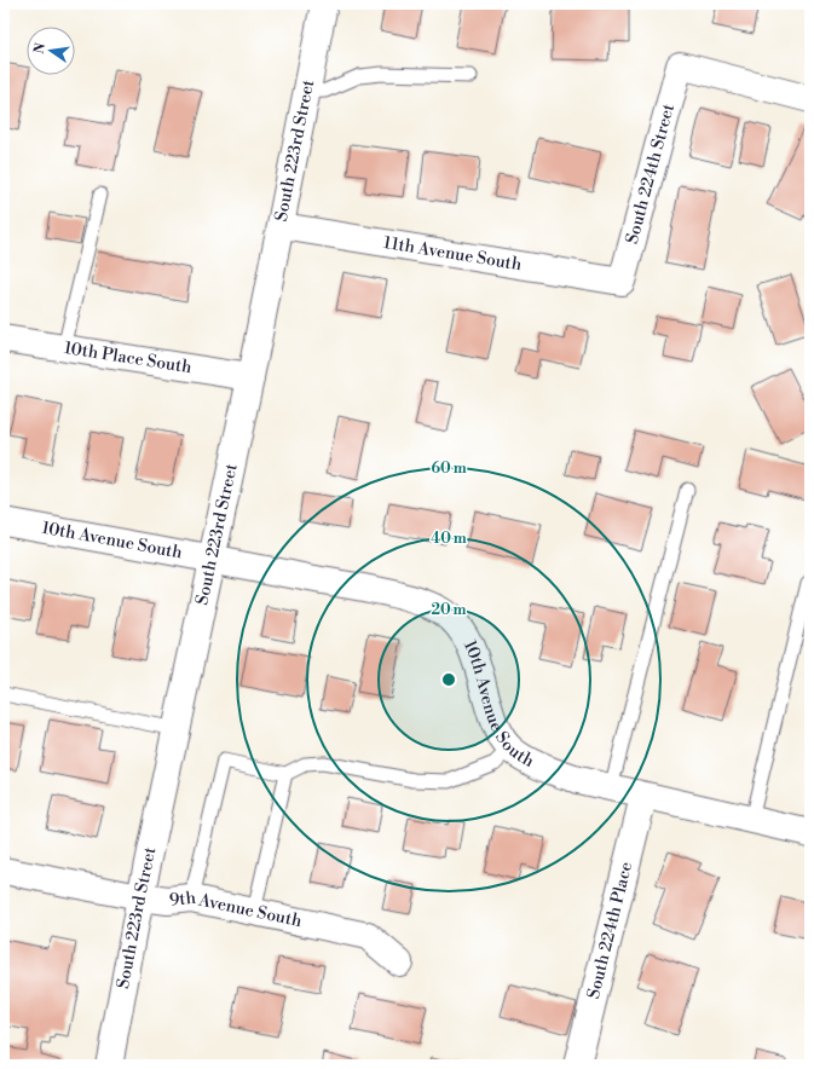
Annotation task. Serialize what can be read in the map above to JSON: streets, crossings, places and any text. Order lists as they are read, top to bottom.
{
  "streets": {
    "street": [
      "South 223rd Street",
      "South 224th Street",
      "11th Avenue South",
      "10th Place South",
      "10th Avenue South",
      "9th Avenue South",
      "South 224th Place"
    ]
  },
  "crossings": [
    ["South 223rd Street", "11th Avenue South"],
    ["South 223rd Street", "10th Place South"],
    ["South 223rd Street", "10th Avenue South"],
    ["South 223rd Street", "9th Avenue South"],
    ["South 224th Street", "11th Avenue South"],
    ["10th Avenue South", "South 224th Place"]
  ],
  "north": "left",
  "rings": ["60 m", "40 m", "20 m"]
}
